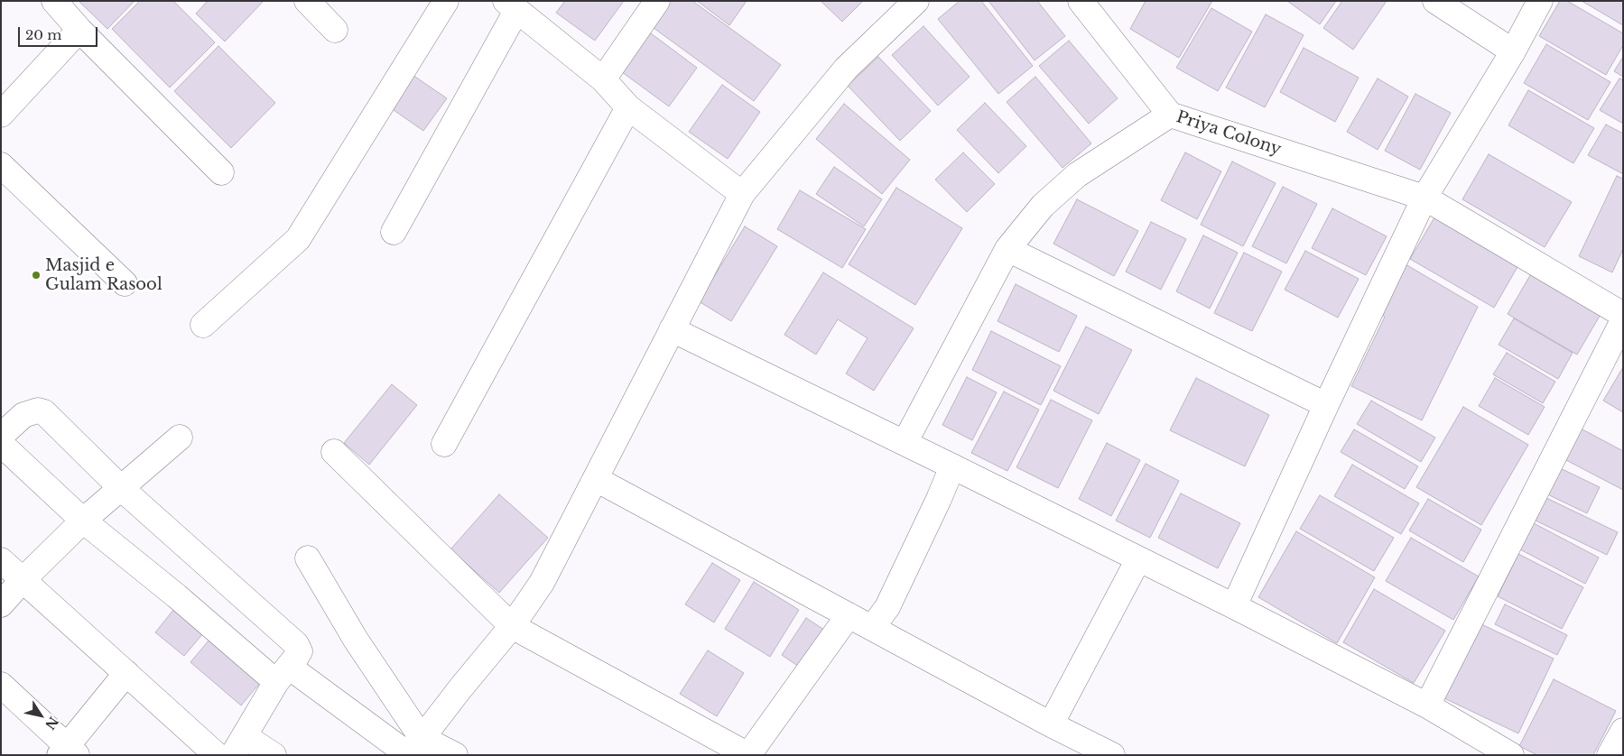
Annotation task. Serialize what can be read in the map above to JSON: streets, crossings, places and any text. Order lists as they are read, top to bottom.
{
  "streets": {
    "street": ["Priya Colony"]
  },
  "places": ["Masjid e Gulam Rasool"],
  "scale_bar": "20 m",
  "north": "bottom right"
}
